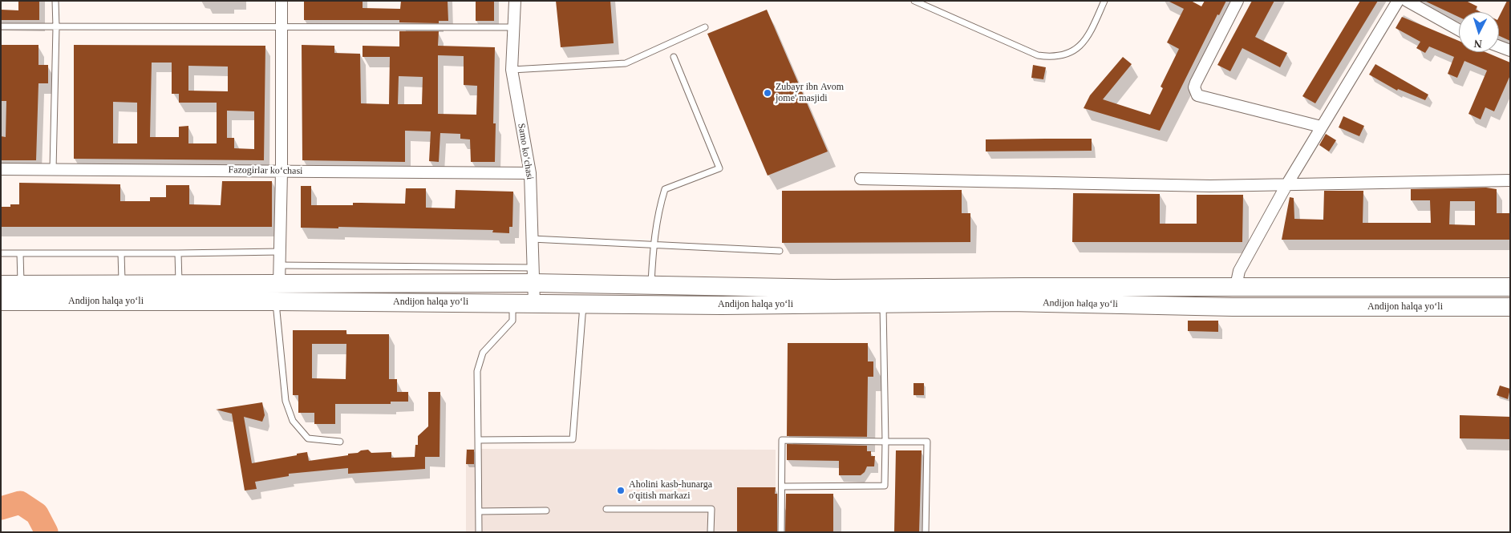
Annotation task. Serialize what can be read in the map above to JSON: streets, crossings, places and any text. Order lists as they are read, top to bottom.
{
  "streets": {
    "highway": ["Andijon halqa yo‘li"],
    "street": ["Samo koʻchasi", "Fazogirlar koʻchasi"]
  },
  "crossings": [
    ["Samo koʻchasi", "Fazogirlar koʻchasi"],
    ["Samo koʻchasi", "Andijon halqa yo‘li"]
  ],
  "places": ["Zubayr ibn Avom jome' masjidi", "Aholini kasb-hunarga o'qitish markazi"],
  "north": "bottom"
}
